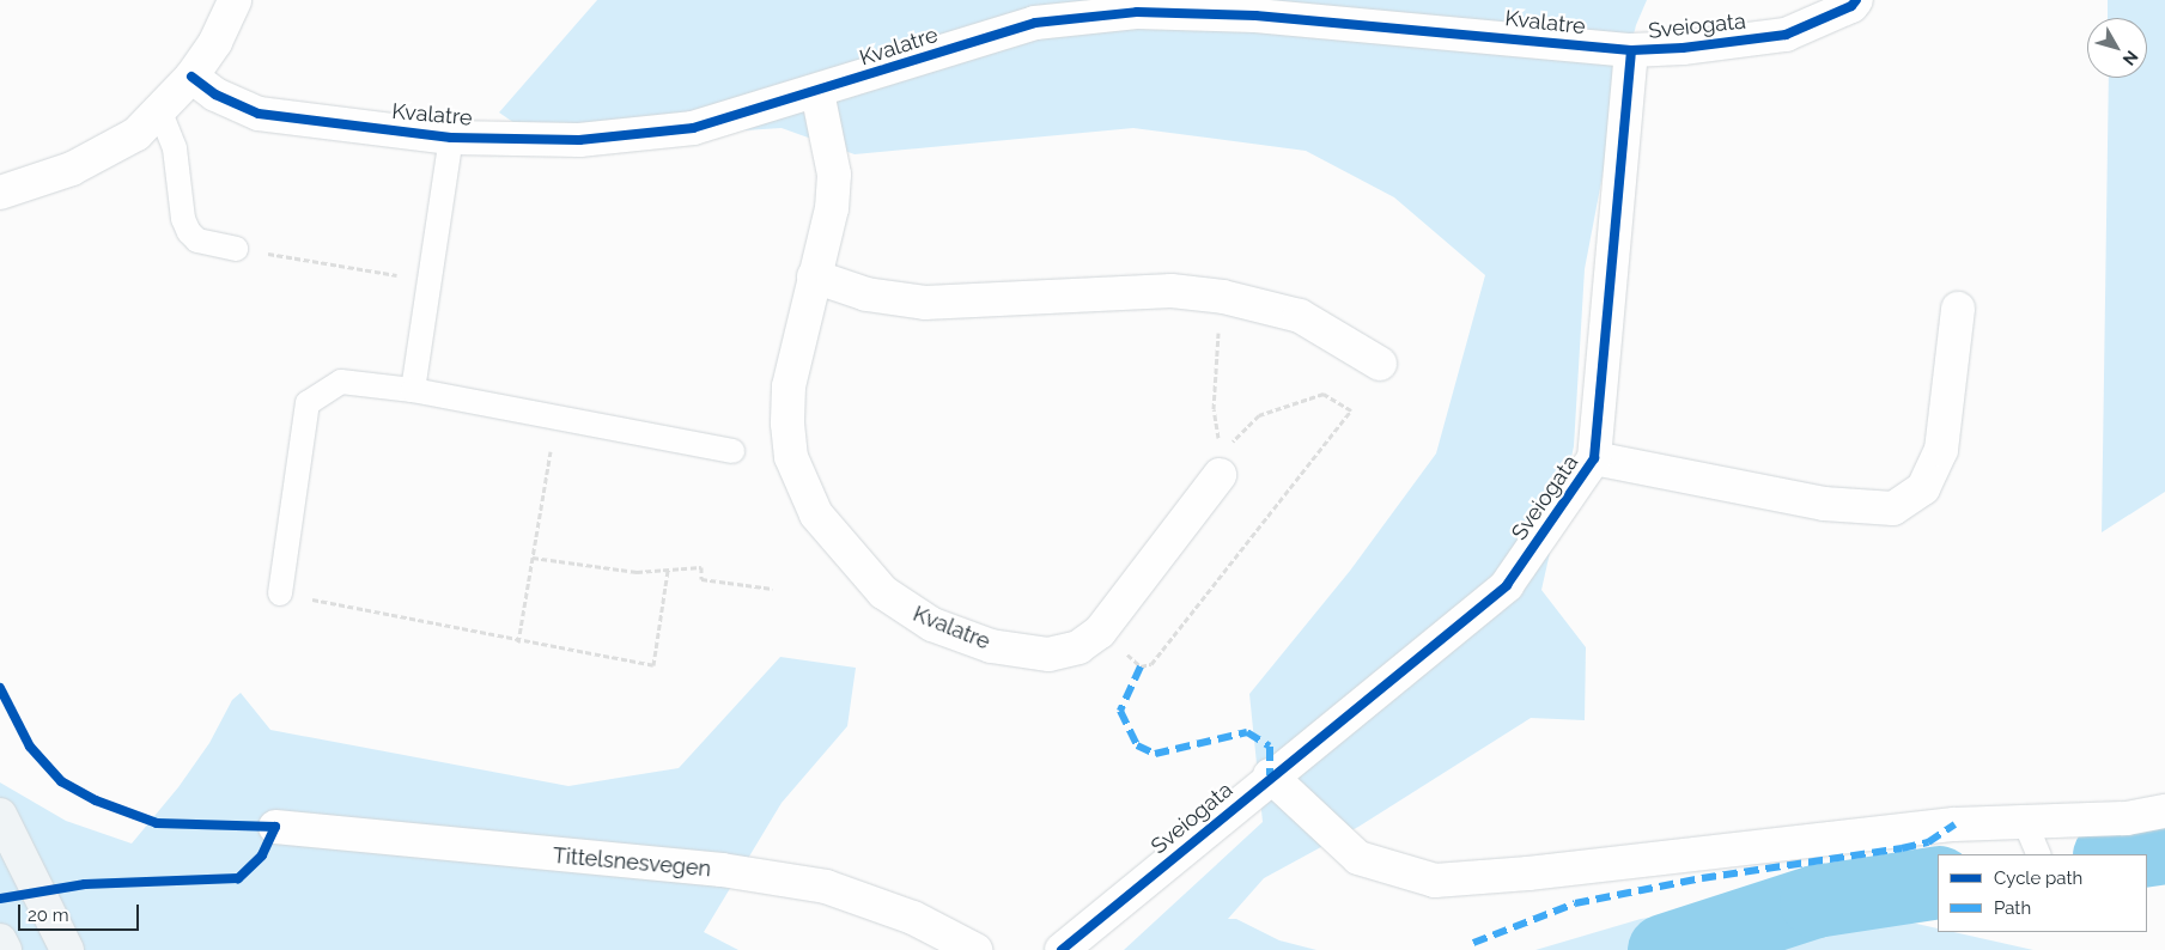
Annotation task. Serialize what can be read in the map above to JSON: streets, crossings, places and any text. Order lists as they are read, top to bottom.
{
  "streets": {
    "street": ["Kvalatre", "Sveiogata", "Tittelsnesvegen"]
  },
  "crossings": [
    ["Kvalatre", "Sveiogata"]
  ],
  "legend": ["Cycle path", "Path"],
  "scale_bar": "20 m",
  "north": "bottom right"
}
